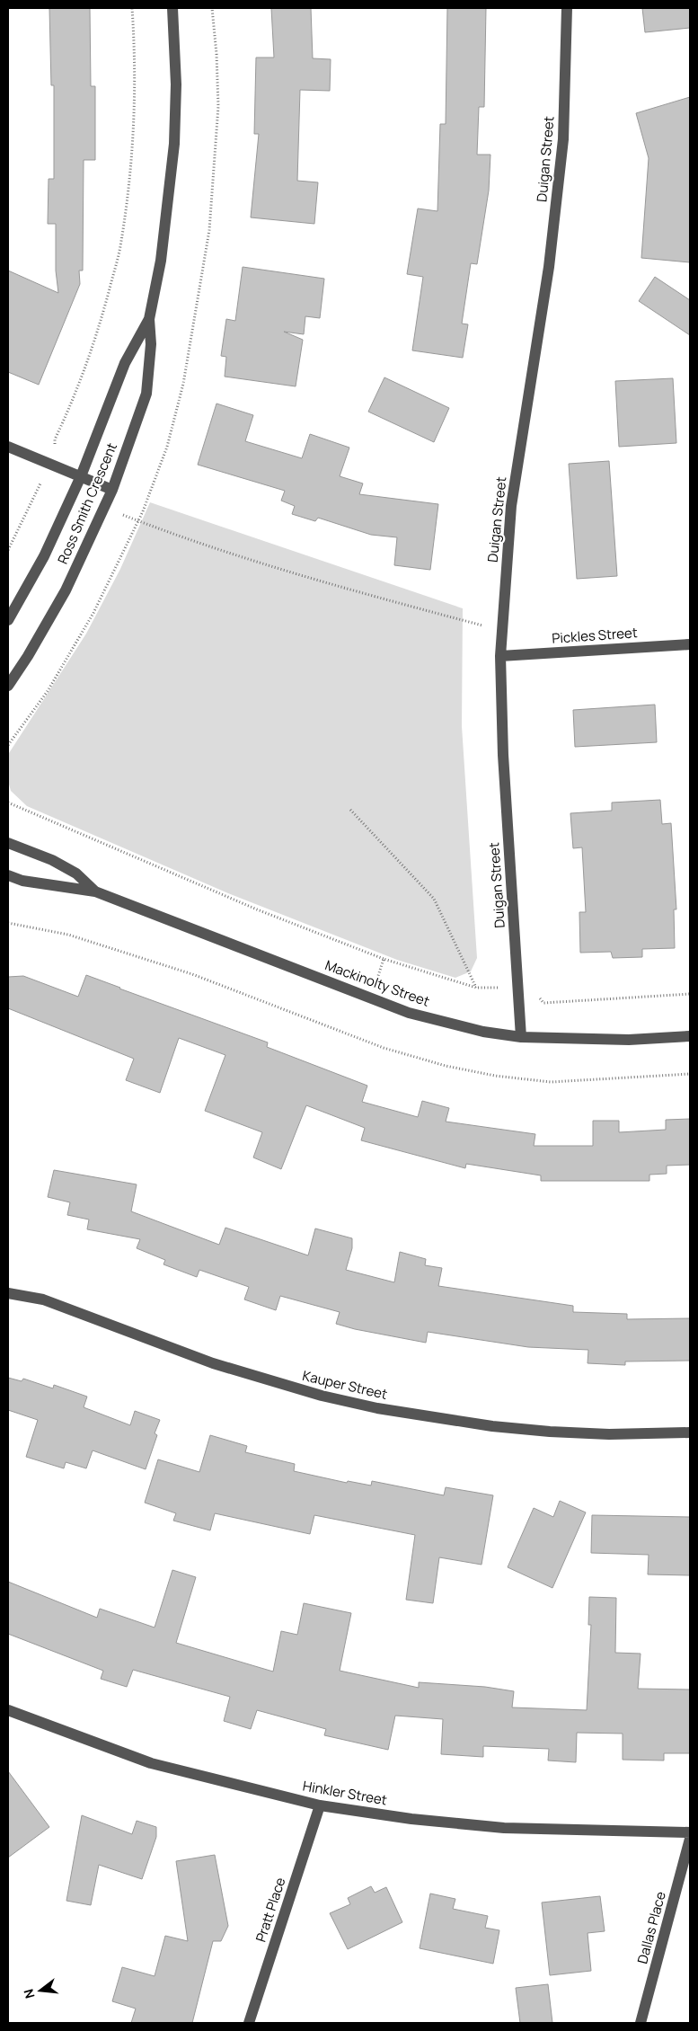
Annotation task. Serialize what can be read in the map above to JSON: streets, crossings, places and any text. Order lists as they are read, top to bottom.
{
  "streets": {
    "street": [
      "Duigan Street",
      "Ross Smith Crescent",
      "Pickles Street",
      "Mackinolty Street",
      "Kauper Street",
      "Hinkler Street",
      "Pratt Place",
      "Dallas Place"
    ]
  },
  "crossings": [
    ["Duigan Street", "Pickles Street"],
    ["Duigan Street", "Mackinolty Street"],
    ["Hinkler Street", "Pratt Place"]
  ],
  "north": "left"
}
